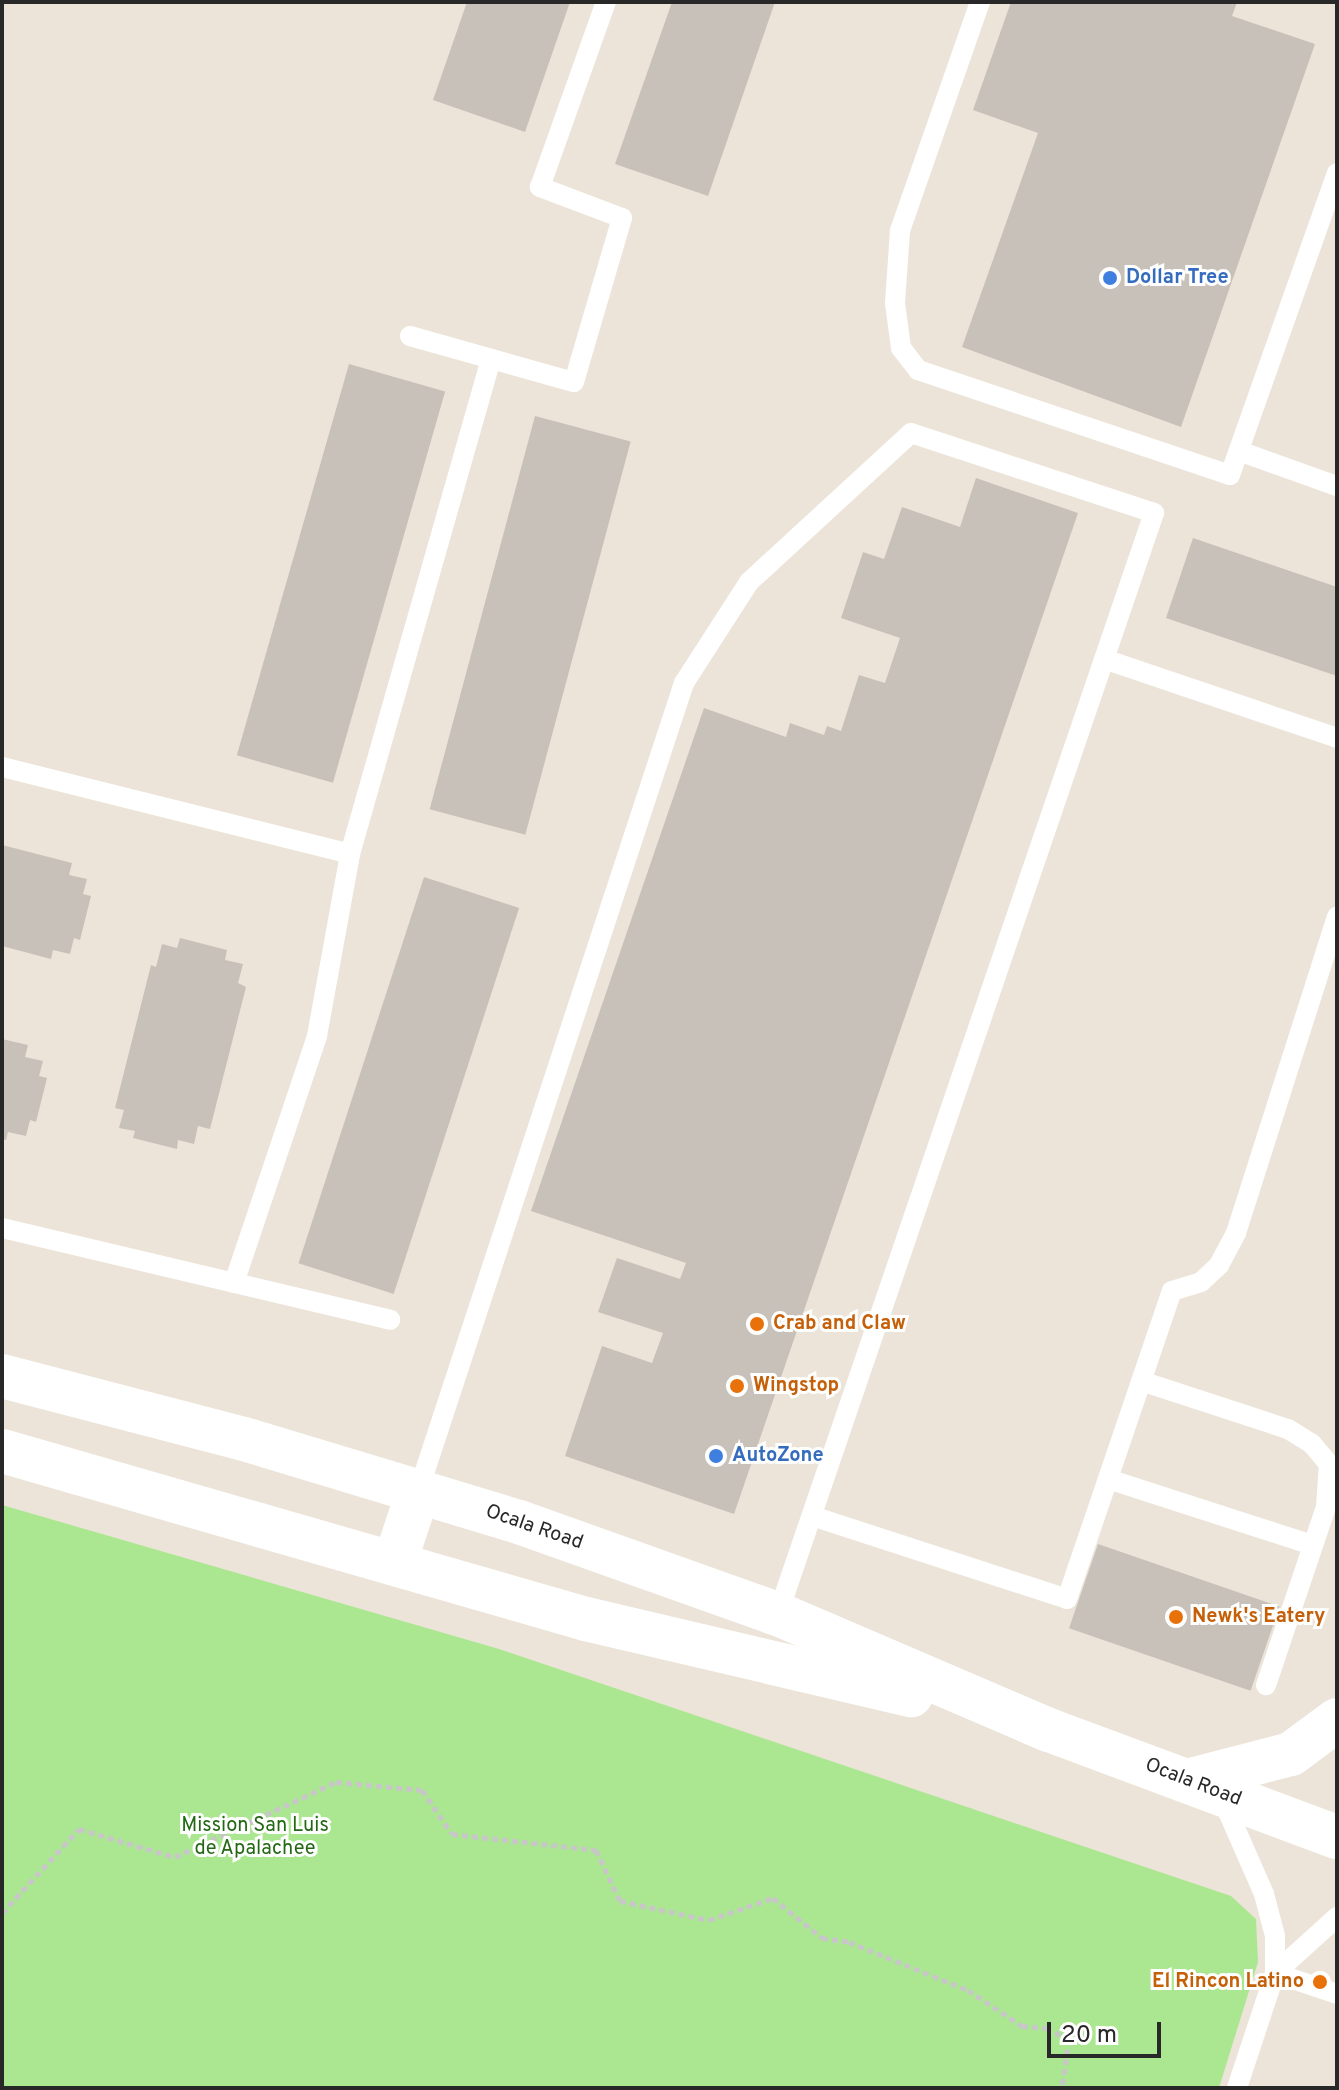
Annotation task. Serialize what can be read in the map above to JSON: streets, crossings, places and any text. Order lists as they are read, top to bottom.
{
  "streets": {
    "main road": ["Ocala Road"]
  },
  "parks": ["Mission San Luis de Apalachee"],
  "places": [
    "Dollar Tree",
    "Crab and Claw",
    "Wingstop",
    "AutoZone",
    "Newk's Eatery",
    "El Rincon Latino"
  ],
  "scale_bar": "20 m"
}
